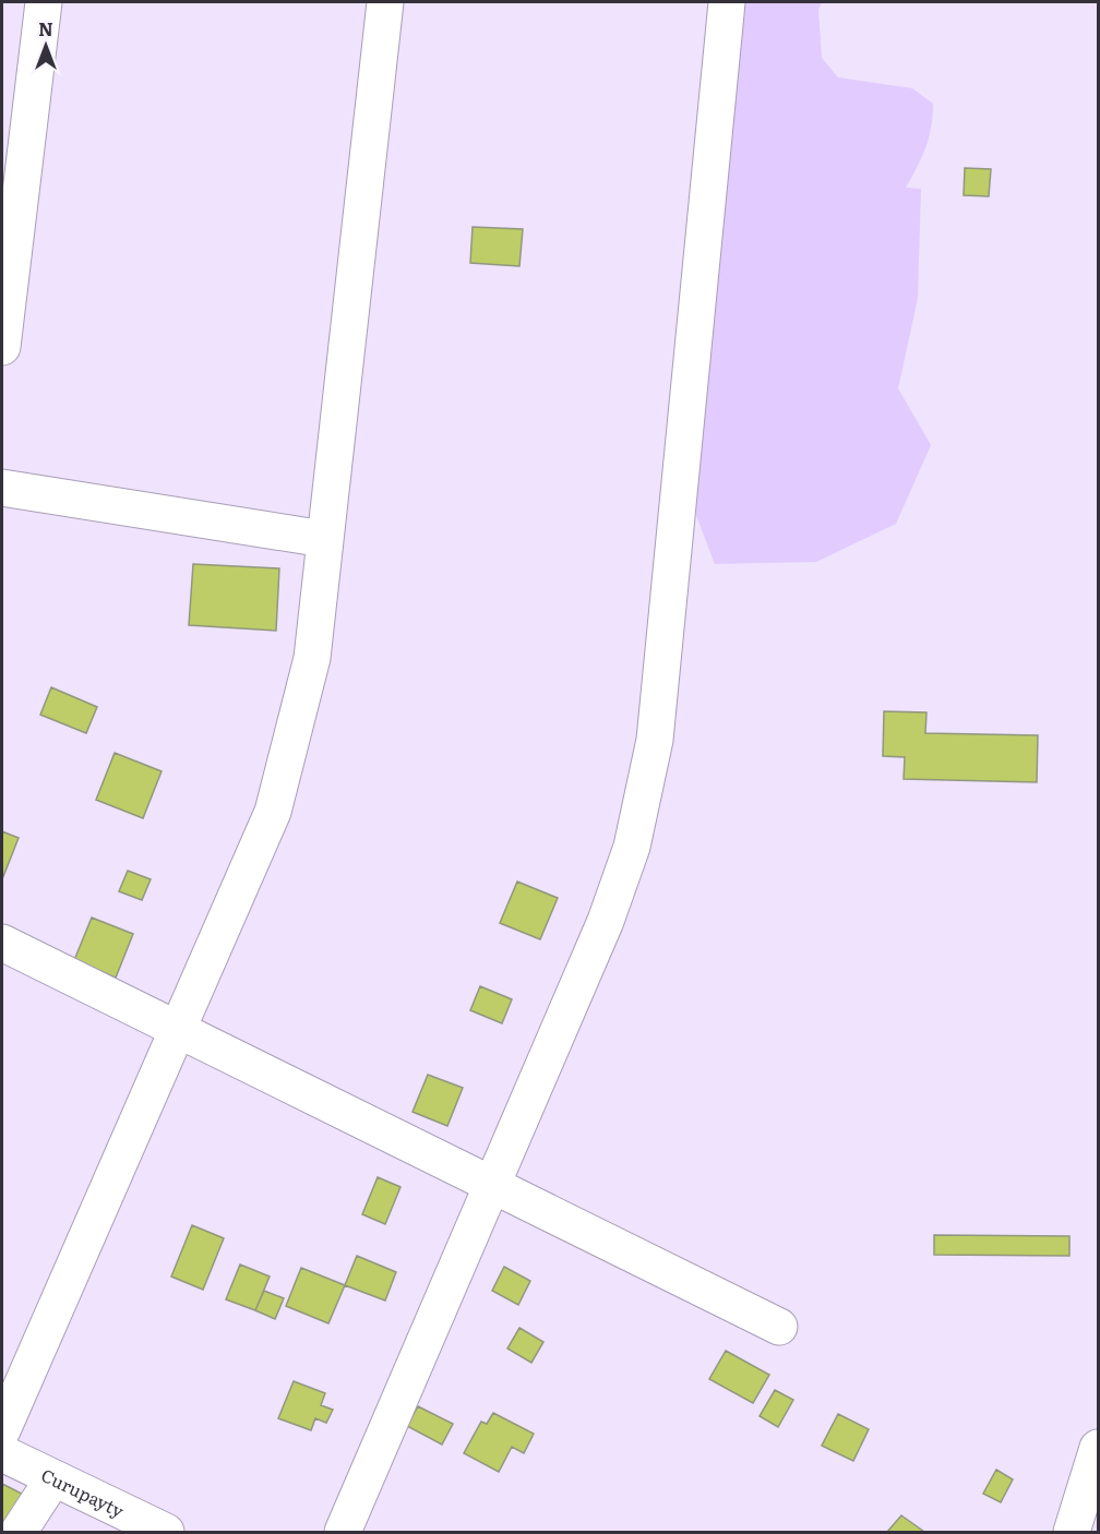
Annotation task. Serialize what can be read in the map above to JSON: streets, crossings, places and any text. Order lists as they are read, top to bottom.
{
  "streets": {
    "street": ["Curupayty"]
  },
  "north": "top"
}
